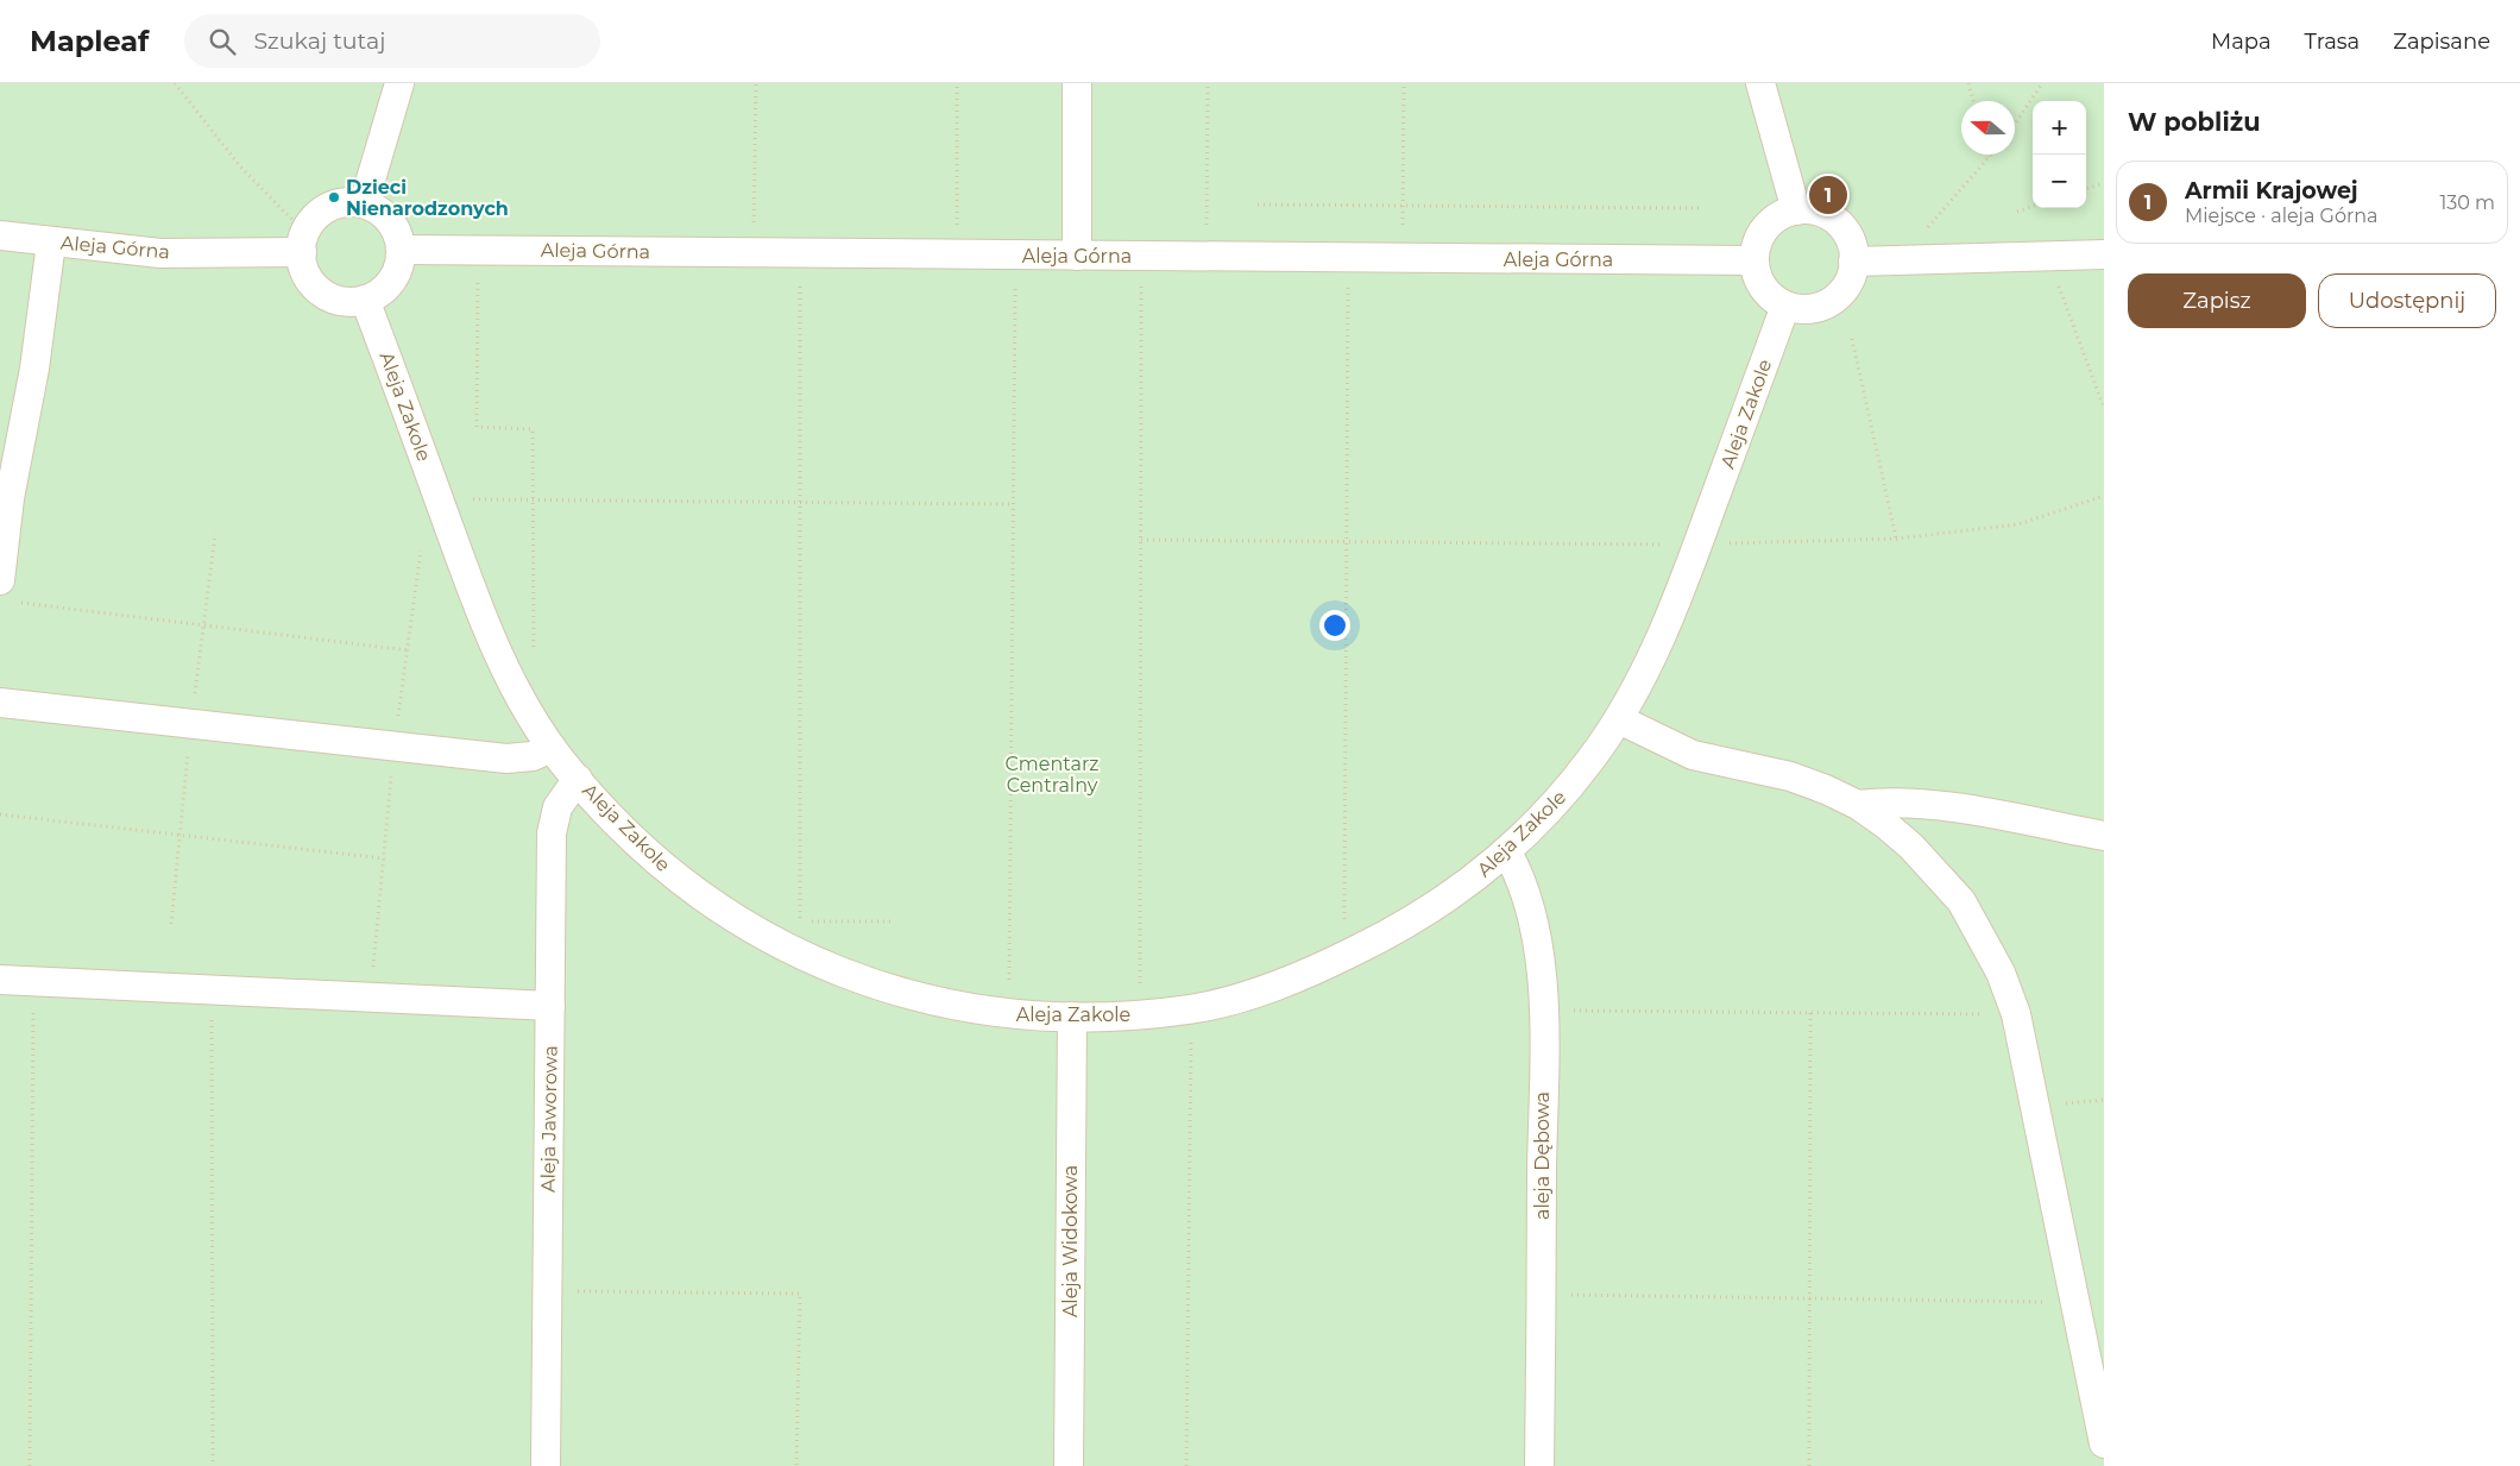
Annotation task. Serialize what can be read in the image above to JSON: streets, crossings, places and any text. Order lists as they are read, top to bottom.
{
  "streets": {
    "street": [
      "Aleja Górna",
      "Aleja Zakole",
      "Aleja Jaworowa",
      "aleja Dębowa",
      "Aleja Widokowa"
    ]
  },
  "crossings": [
    ["Aleja Górna", "Aleja Zakole"],
    ["Aleja Zakole", "Aleja Jaworowa"],
    ["Aleja Zakole", "aleja Dębowa"],
    ["Aleja Zakole", "Aleja Widokowa"]
  ],
  "parks": ["Cmentarz Centralny"],
  "places": ["Dzieci Nienarodzonych"],
  "north": "left",
  "page": {
    "header": "Mapleaf",
    "search": "Szukaj tutaj",
    "nav": ["Mapa", "Trasa", "Zapisane"],
    "heading": "W pobliżu",
    "map_buttons": ["+", "−"],
    "list": [
      {
        "mark": "1",
        "name": "Armii Krajowej",
        "note": "Miejsce · aleja Górna",
        "value": "130 m"
      }
    ],
    "pins": "1",
    "buttons": ["Zapisz", "Udostępnij"]
  }
}
